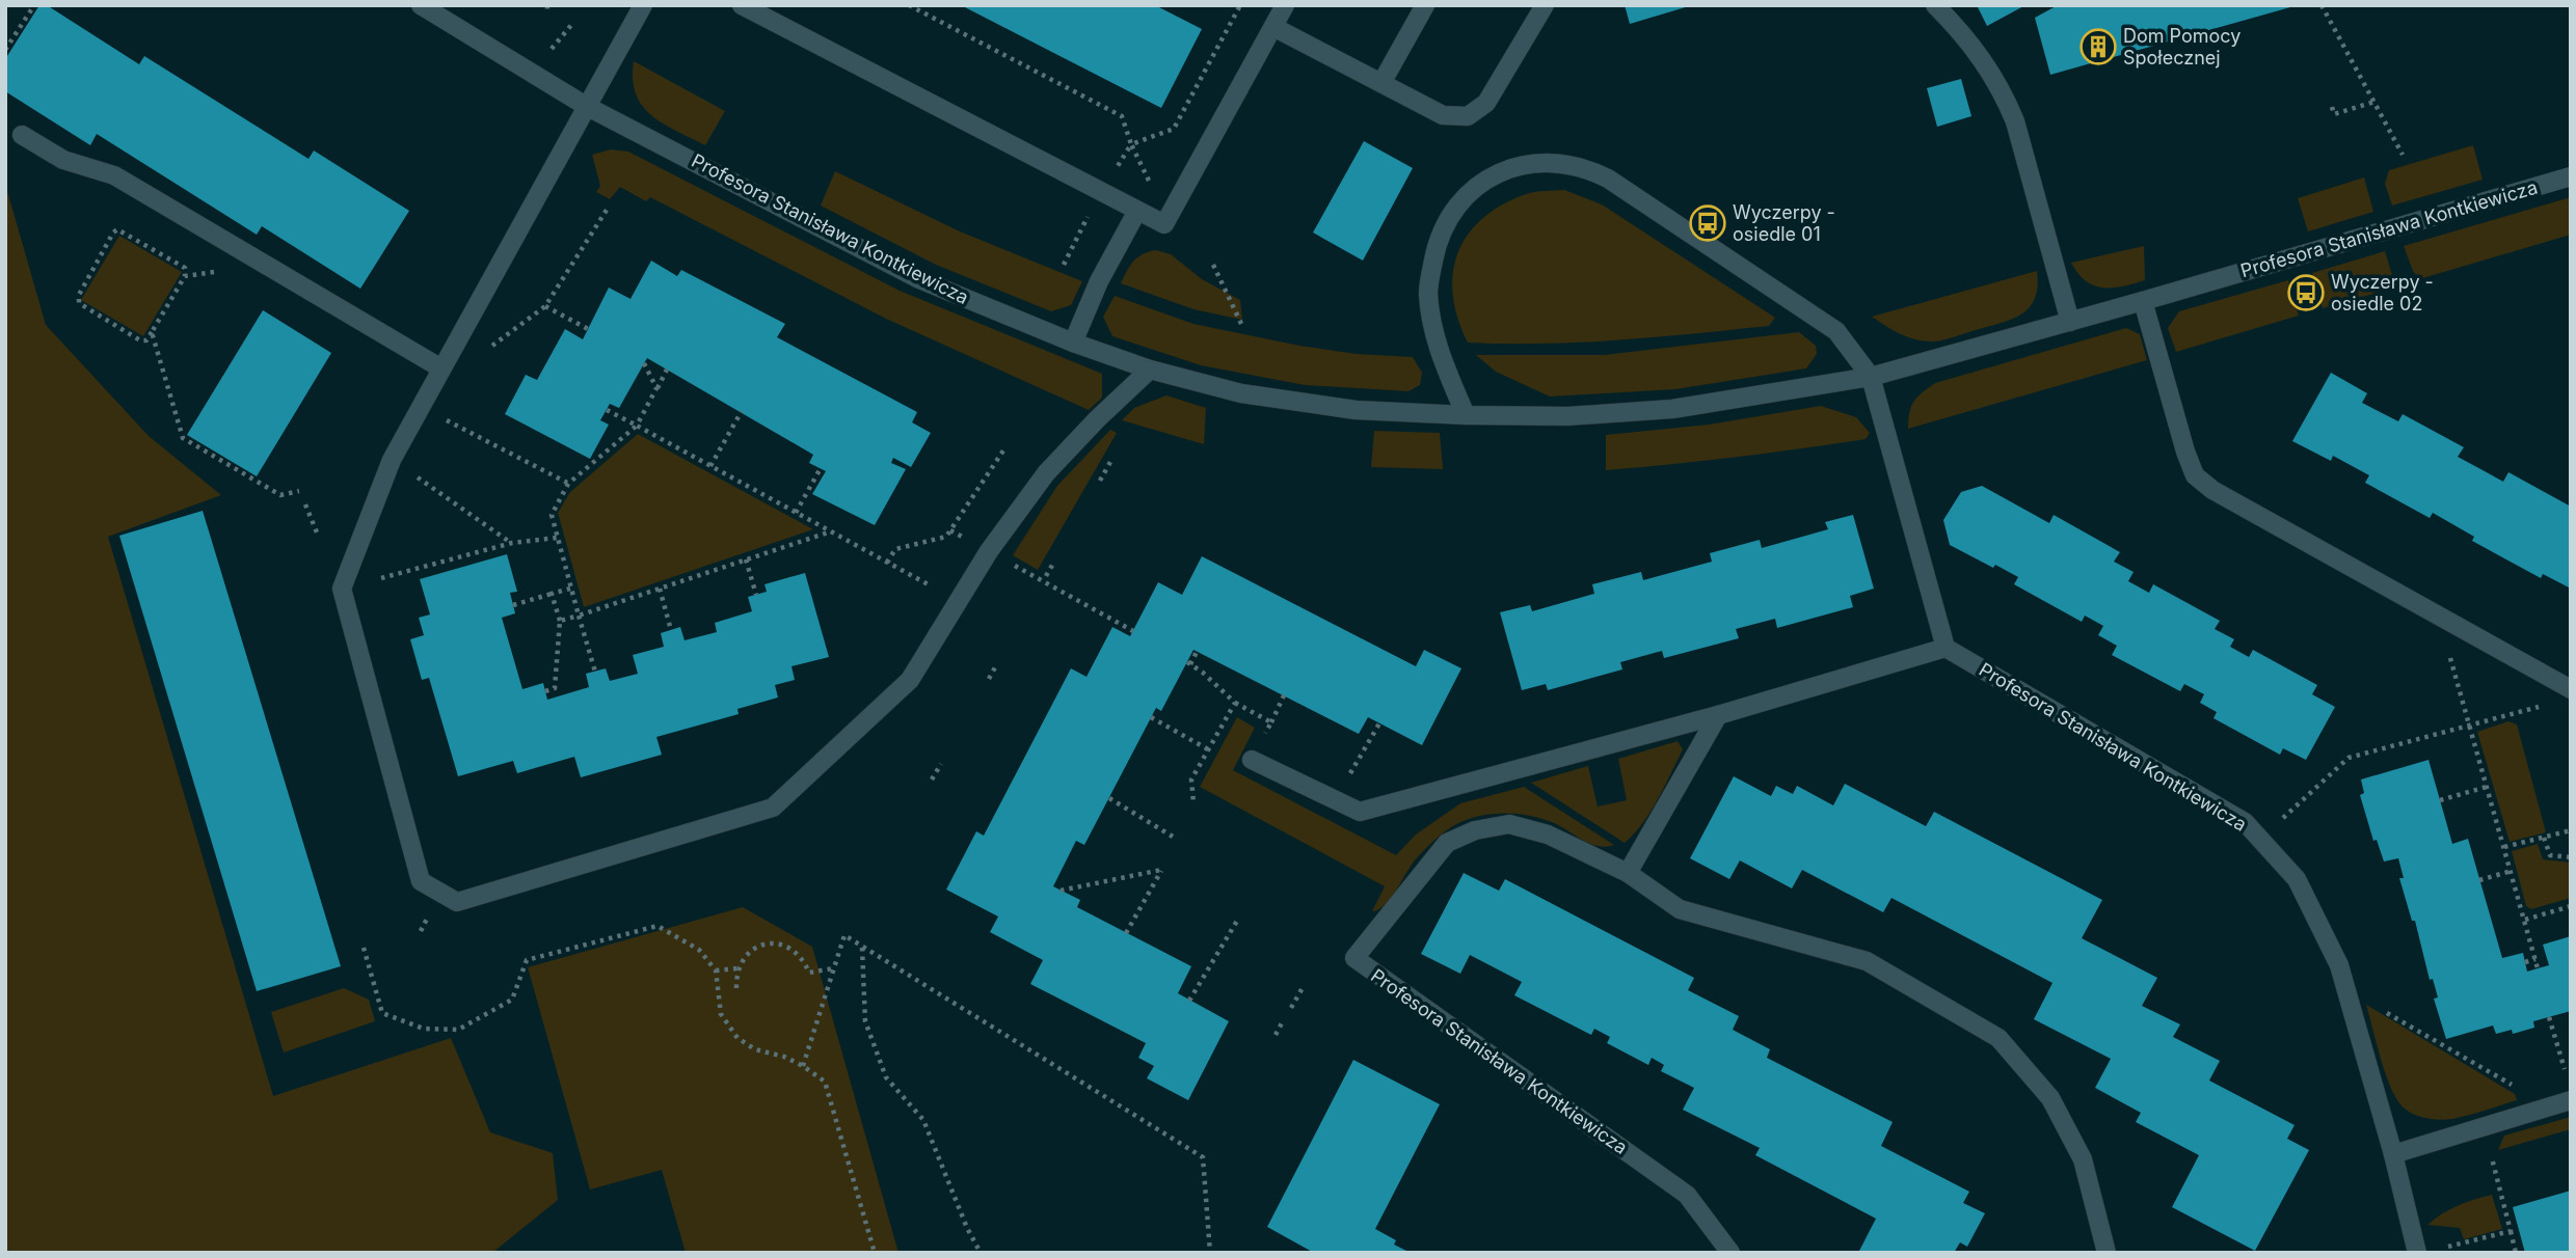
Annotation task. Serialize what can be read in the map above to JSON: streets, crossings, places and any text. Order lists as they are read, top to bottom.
{
  "streets": {
    "street": ["Profesora Stanisława Kontkiewicza"]
  },
  "places": {
    "building": ["Dom Pomocy Społecznej"],
    "bus stop": ["Wyczerpy - osiedle 01", "Wyczerpy - osiedle 02"]
  }
}
